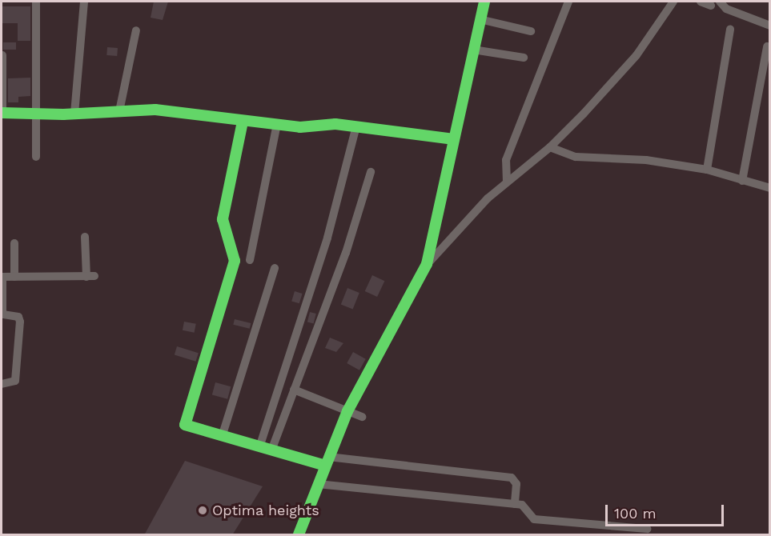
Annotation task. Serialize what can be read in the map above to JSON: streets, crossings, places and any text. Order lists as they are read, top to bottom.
{
  "places": ["Optima heights"],
  "scale_bar": "100 m"
}
